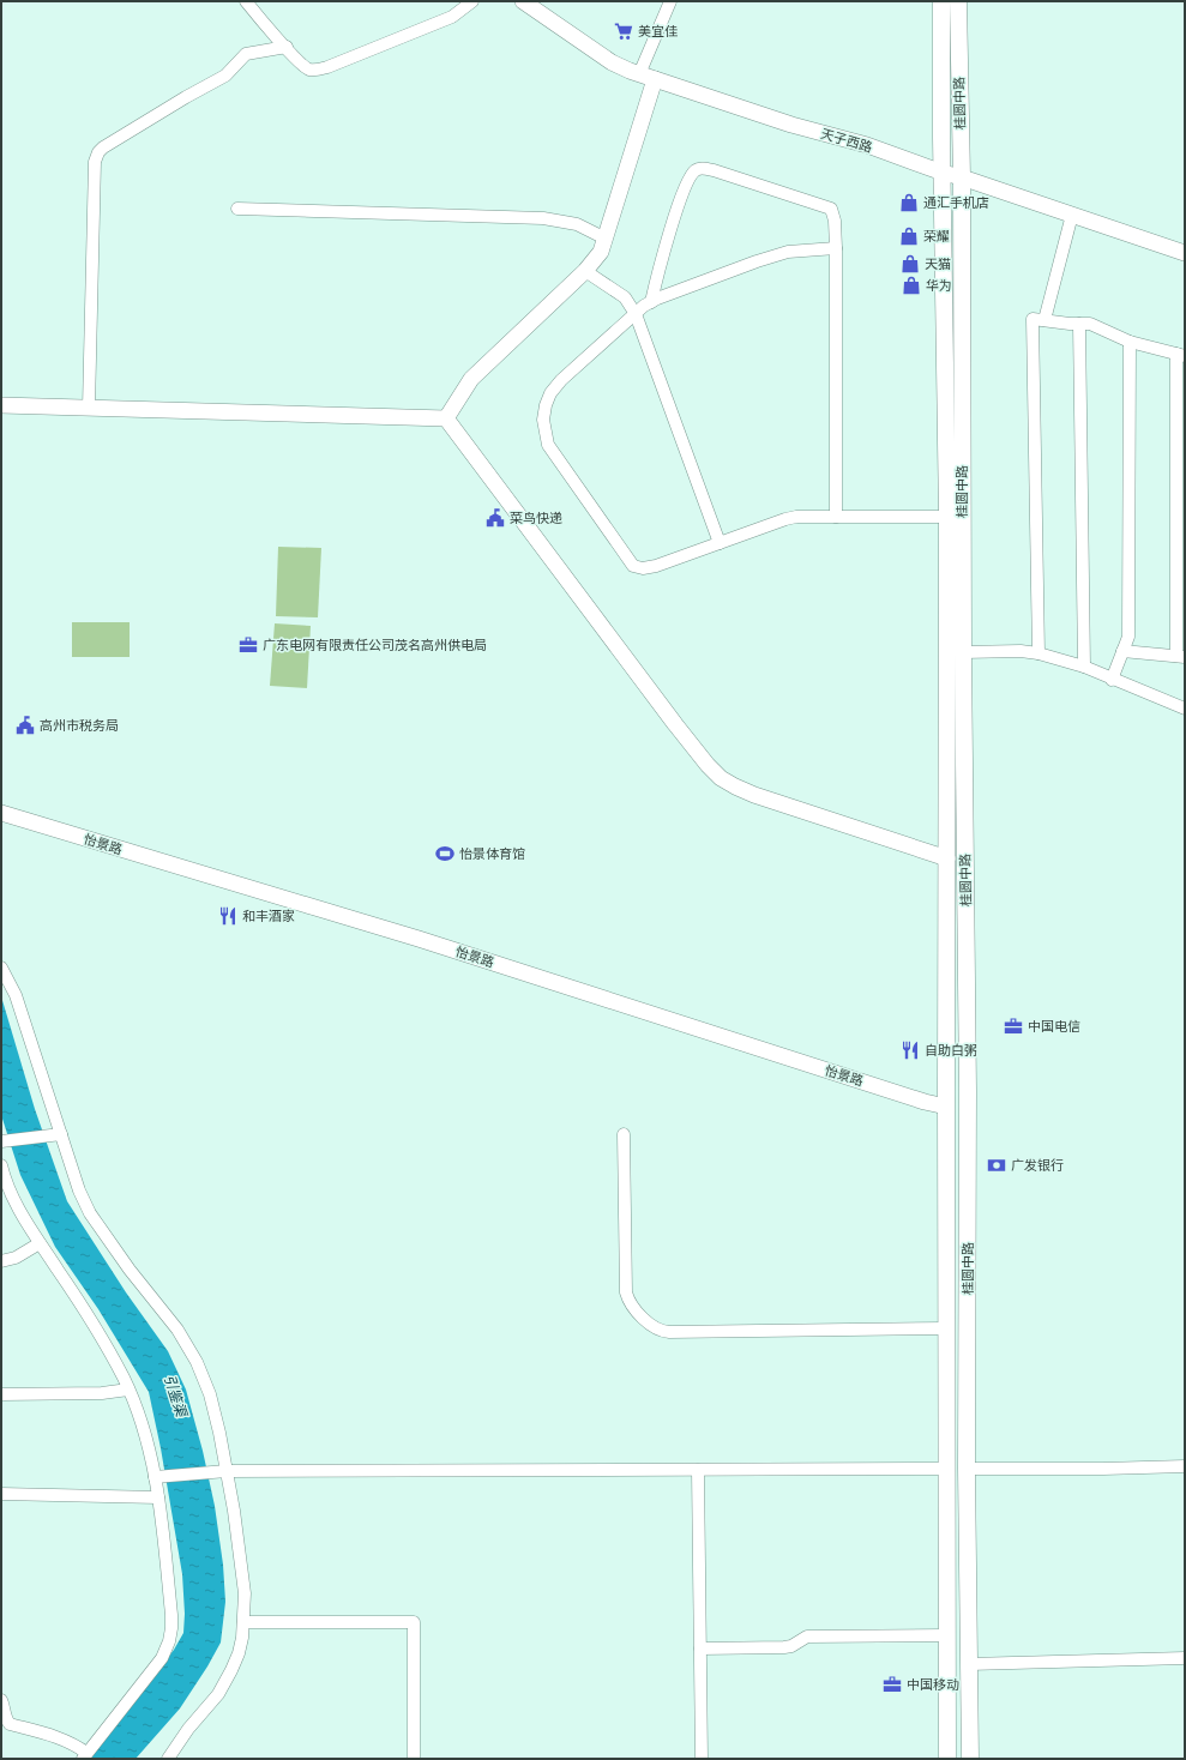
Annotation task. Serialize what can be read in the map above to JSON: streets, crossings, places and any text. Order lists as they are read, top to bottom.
{
  "streets": {
    "main road": ["桂圆中路"],
    "street": ["天子西路", "怡景路"]
  },
  "crossings": [
    ["桂圆中路", "天子西路"],
    ["桂圆中路", "怡景路"]
  ],
  "water": ["引鉴渠"],
  "places": {
    "supermarket": ["美宜佳"],
    "shop": [
      "通汇手机店",
      "荣耀",
      "天猫",
      "华为"
    ],
    "public building": ["菜鸟快递", "高州市税务局"],
    "office": ["广东电网有限责任公司茂名高州供电局", "中国电信", "中国移动"],
    "sports": ["怡景体育馆"],
    "restaurant": ["和丰酒家", "自助白粥"],
    "bank": ["广发银行"]
  }
}
